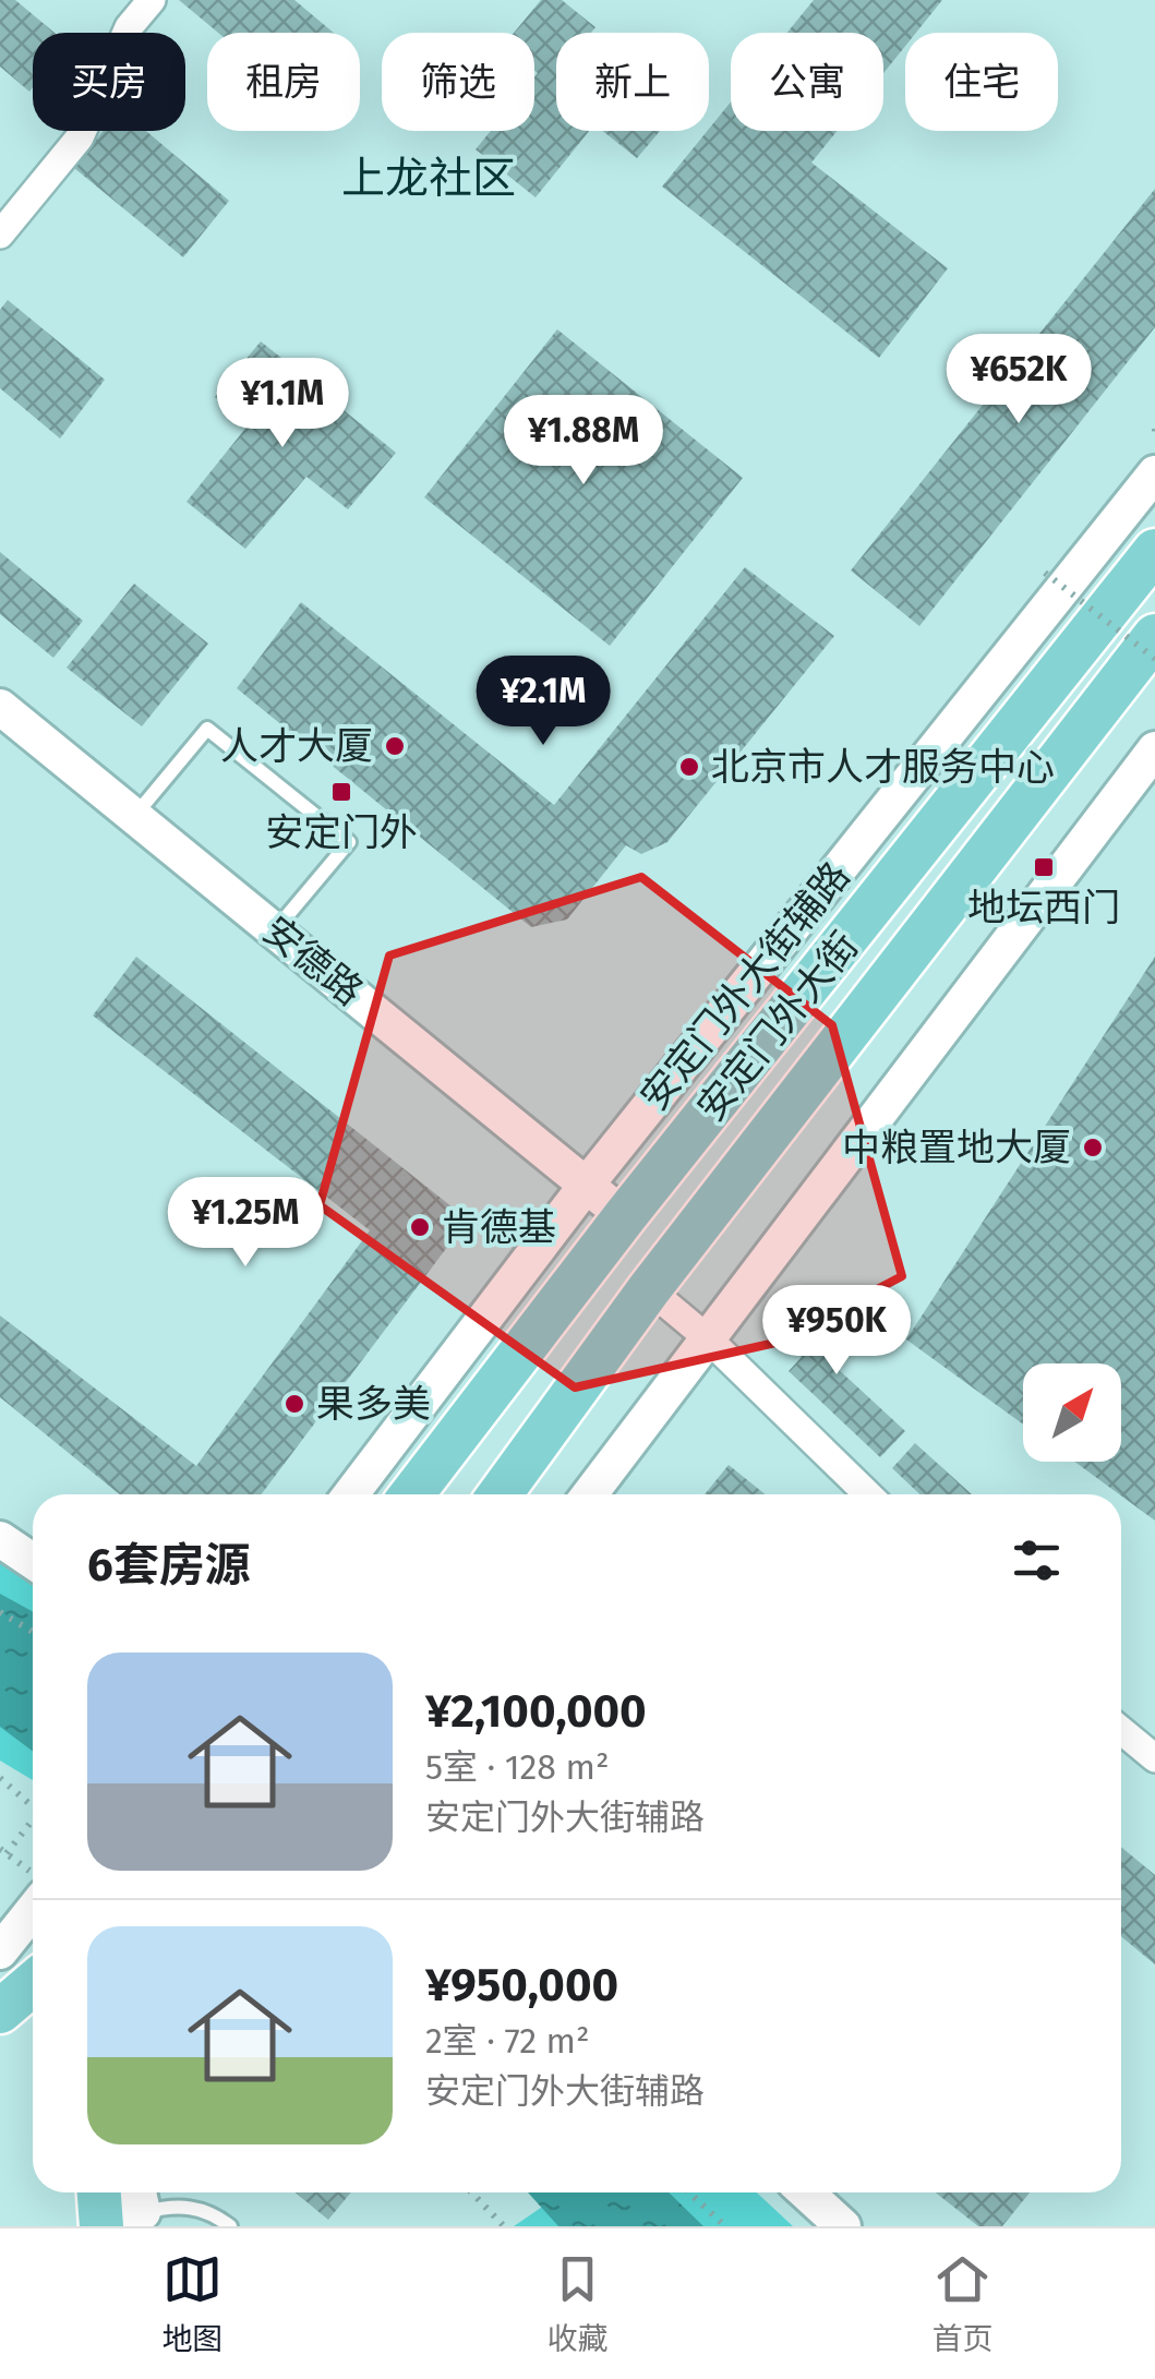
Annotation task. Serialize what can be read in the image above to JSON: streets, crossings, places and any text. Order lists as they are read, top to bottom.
{
  "streets": {
    "main road": ["安定门外大街"],
    "street": ["安德路", "安定门外大街辅路"]
  },
  "crossings": [
    ["安德路", "安定门外大街辅路"],
    ["安德路", "安定门外大街"]
  ],
  "districts": ["上龙社区"],
  "places": {
    "other": [
      "人才大厦",
      "北京市人才服务中心",
      "中粮置地大厦",
      "肯德基",
      "果多美"
    ],
    "transit": ["安定门外", "地坛西门"]
  },
  "north": "top right",
  "page": {
    "chip": [
      "买房",
      "租房",
      "筛选",
      "新上",
      "公寓",
      "住宅"
    ],
    "price": [
      "¥652K",
      "¥1.1M",
      "¥1.88M",
      "¥2.1M",
      "¥1.25M",
      "¥950K"
    ],
    "heading": "6套房源",
    "list": [
      {
        "name": "¥2,100,000",
        "note": "5室 · 128 m² · 安定门外大街辅路"
      },
      {
        "name": "¥950,000",
        "note": "2室 · 72 m² · 安定门外大街辅路"
      }
    ],
    "tabs": ["地图", "收藏", "首页"]
  }
}
